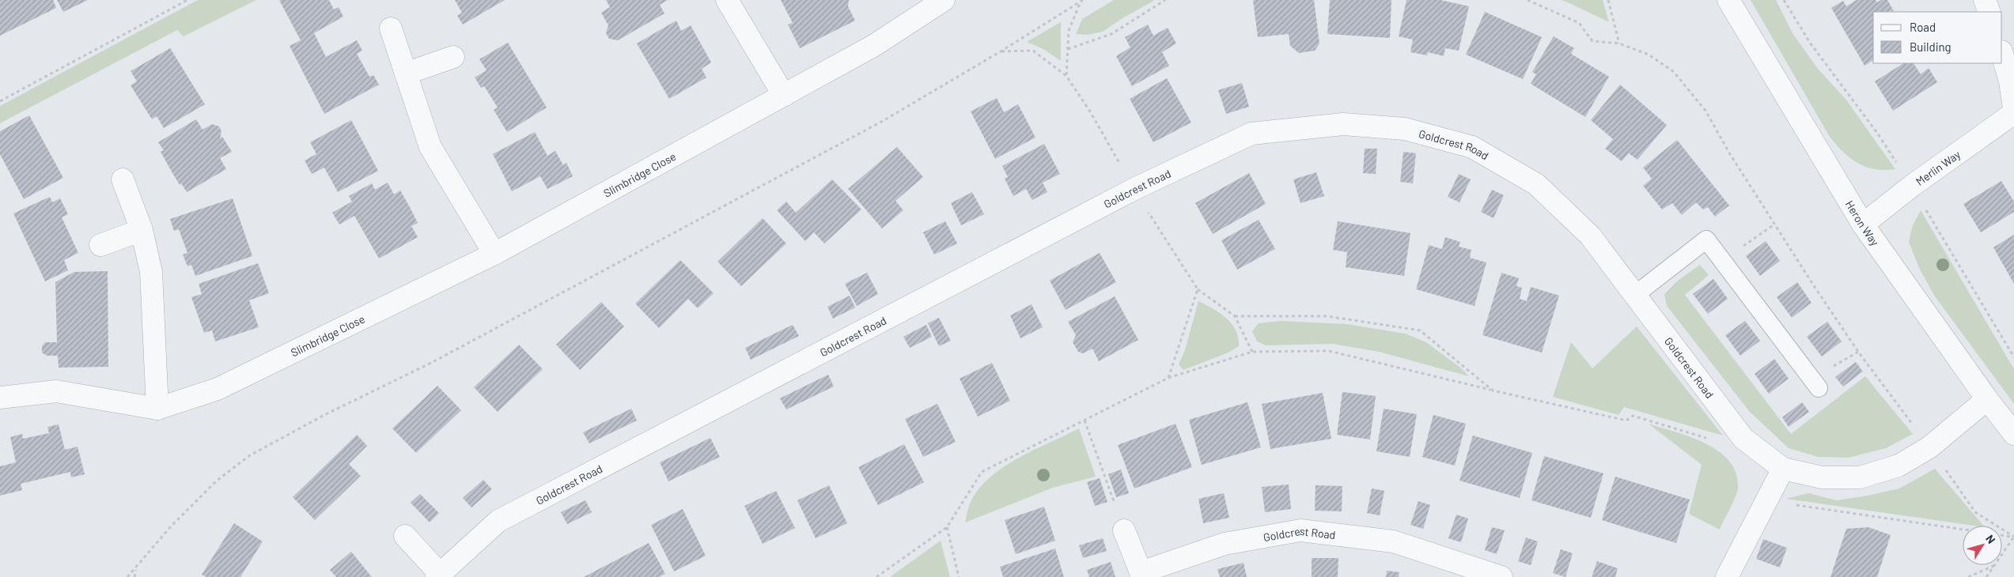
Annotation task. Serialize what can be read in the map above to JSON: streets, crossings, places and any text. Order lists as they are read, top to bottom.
{
  "streets": {
    "street": [
      "Goldcrest Road",
      "Merlin Way",
      "Slimbridge Close",
      "Heron Way"
    ]
  },
  "crossings": [
    ["Goldcrest Road", "Heron Way"],
    ["Merlin Way", "Heron Way"]
  ],
  "legend": ["Road", "Building"],
  "north": "top right"
}
